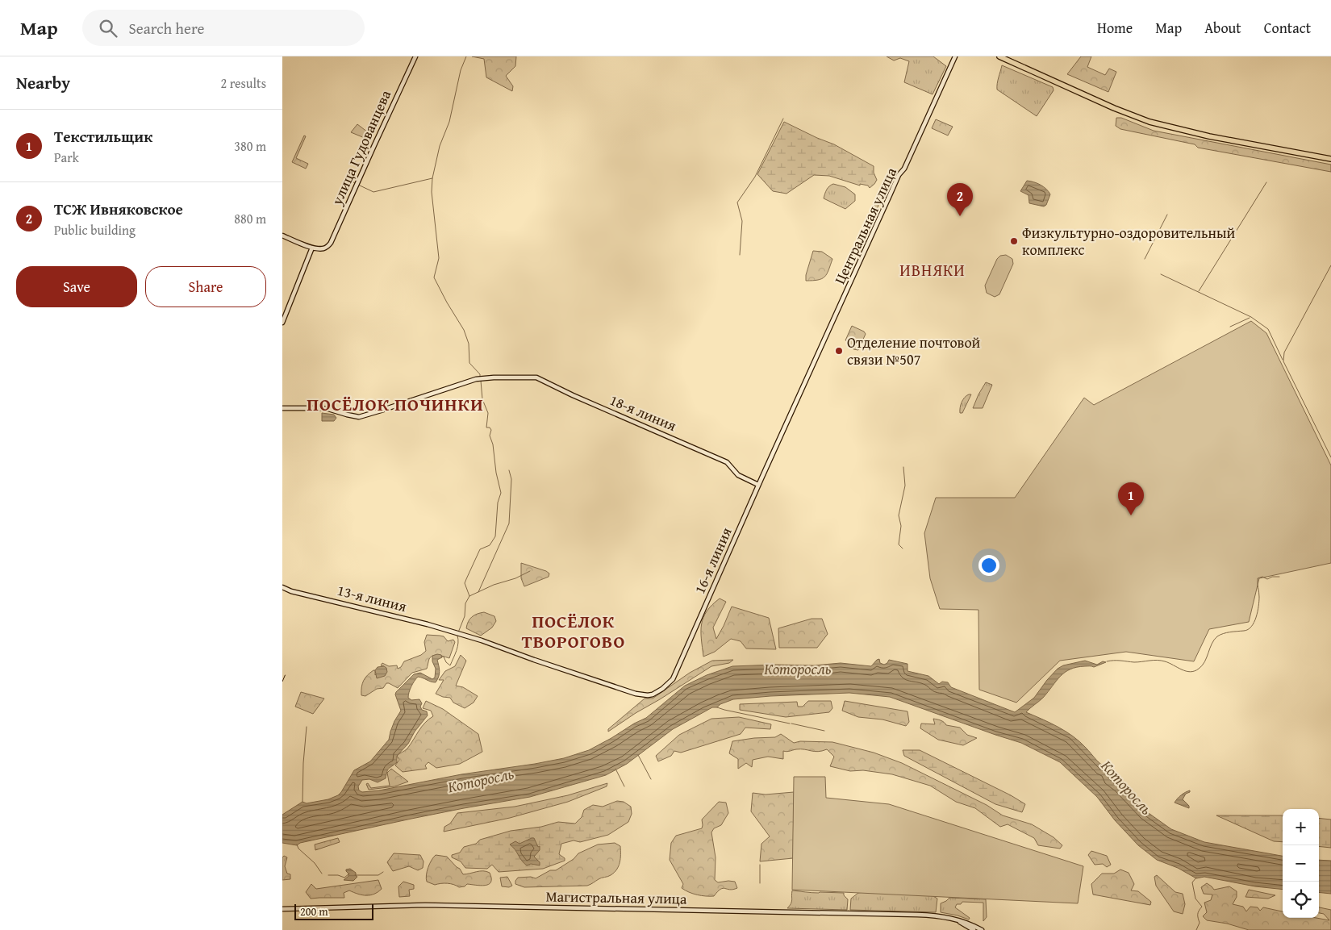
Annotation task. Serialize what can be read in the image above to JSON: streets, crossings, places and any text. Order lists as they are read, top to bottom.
{
  "streets": {
    "street": [
      "улица Гудованцева",
      "Центральная улица",
      "18-я линия",
      "16-я линия",
      "13-я линия",
      "Магистральная улица"
    ]
  },
  "crossings": [
    ["Центральная улица", "16-я линия"],
    ["18-я линия", "16-я линия"],
    ["16-я линия", "13-я линия"]
  ],
  "districts": ["ИВНЯКИ", "ПОСЁЛОК ПОЧИНКИ", "ПОСЁЛОК ТВОРОГОВО"],
  "water": ["Которосль"],
  "places": ["Физкультурно-оздоровительный комплекс", "Отделение почтовой связи №507"],
  "scale_bar": "200 m",
  "page": {
    "header": "Map",
    "search": "Search here",
    "nav": [
      "Home",
      "Map",
      "About",
      "Contact"
    ],
    "heading": ["Nearby", "2 results"],
    "list": [
      {
        "mark": "1",
        "name": "Текстильщик",
        "note": "Park",
        "value": "380 m"
      },
      {
        "mark": "2",
        "name": "ТСЖ Ивняковское",
        "note": "Public building",
        "value": "880 m"
      }
    ],
    "pins": ["2", "1"],
    "buttons": ["Save", "Share"],
    "map_buttons": ["+", "−"],
    "scale": "200 m"
  }
}
